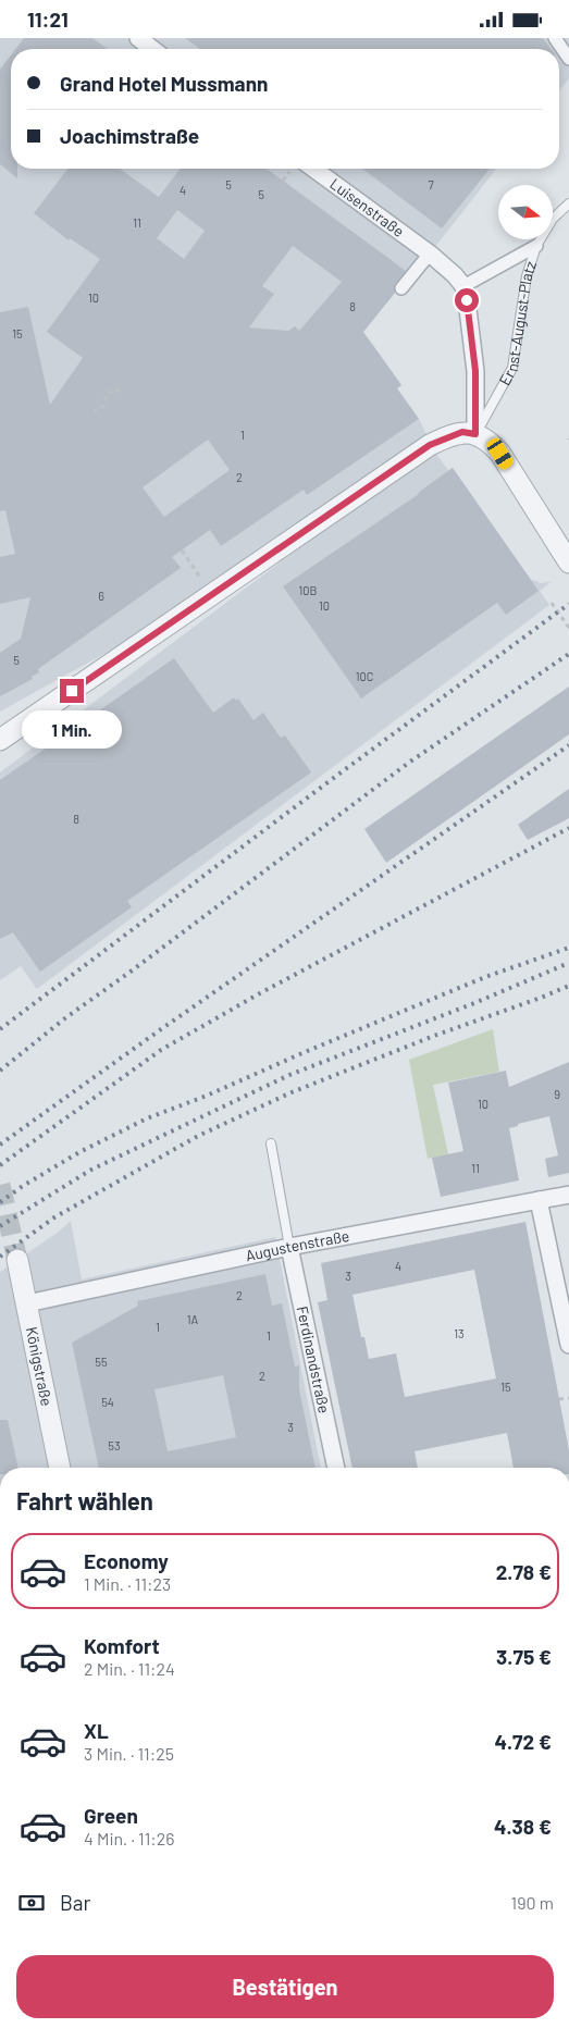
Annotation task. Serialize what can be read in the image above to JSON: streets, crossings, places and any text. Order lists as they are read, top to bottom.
{
  "streets": {
    "street": [
      "Luisenstraße",
      "Ernst-August-Platz",
      "Augustenstraße",
      "Ferdinandstraße",
      "Königstraße"
    ]
  },
  "crossings": [
    ["Luisenstraße", "Ernst-August-Platz"],
    ["Augustenstraße", "Ferdinandstraße"],
    ["Augustenstraße", "Königstraße"]
  ],
  "house_numbers": [
    "5",
    "7",
    "4",
    "5",
    "11",
    "10",
    "8",
    "15",
    "1",
    "2",
    "10B",
    "6",
    "10",
    "5",
    "10C",
    "8",
    "9",
    "10",
    "11",
    "4",
    "3",
    "2",
    "1A",
    "1",
    "13",
    "1",
    "55",
    "2",
    "15",
    "54",
    "3",
    "53"
  ],
  "north": "right",
  "page": {
    "status": "11:21",
    "banner": ["Grand Hotel Mussmann", "Joachimstraße"],
    "bubble": "1 Min.",
    "heading": "Fahrt wählen",
    "list": [
      {
        "name": "Economy",
        "note": "1 Min. · 11:23",
        "value": "2.78 €"
      },
      {
        "name": "Komfort",
        "note": "2 Min. · 11:24",
        "value": "3.75 €"
      },
      {
        "name": "XL",
        "note": "3 Min. · 11:25",
        "value": "4.72 €"
      },
      {
        "name": "Green",
        "note": "4 Min. · 11:26",
        "value": "4.38 €"
      }
    ],
    "pay": ["Bar", "190 m"],
    "buttons": "Bestätigen"
  }
}
